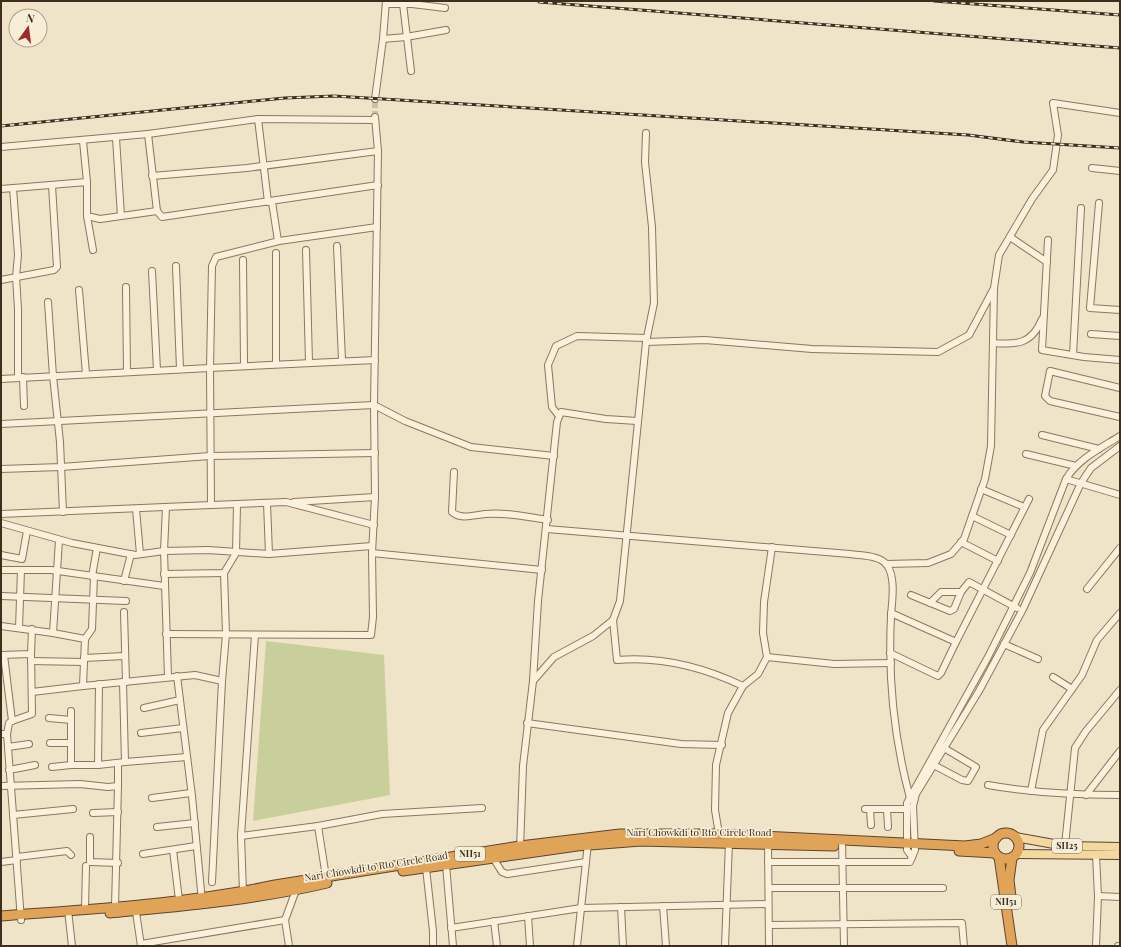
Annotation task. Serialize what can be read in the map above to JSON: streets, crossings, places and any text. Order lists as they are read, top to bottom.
{
  "streets": {
    "highway": ["Nari Chowkdi to Rto Circle Road", "NH51"],
    "main road": ["SH25"]
  },
  "crossings": [
    ["Nari Chowkdi to Rto Circle Road", "SH25"],
    ["Nari Chowkdi to Rto Circle Road", "NH51"],
    ["SH25", "NH51"]
  ],
  "north": "top"
}
